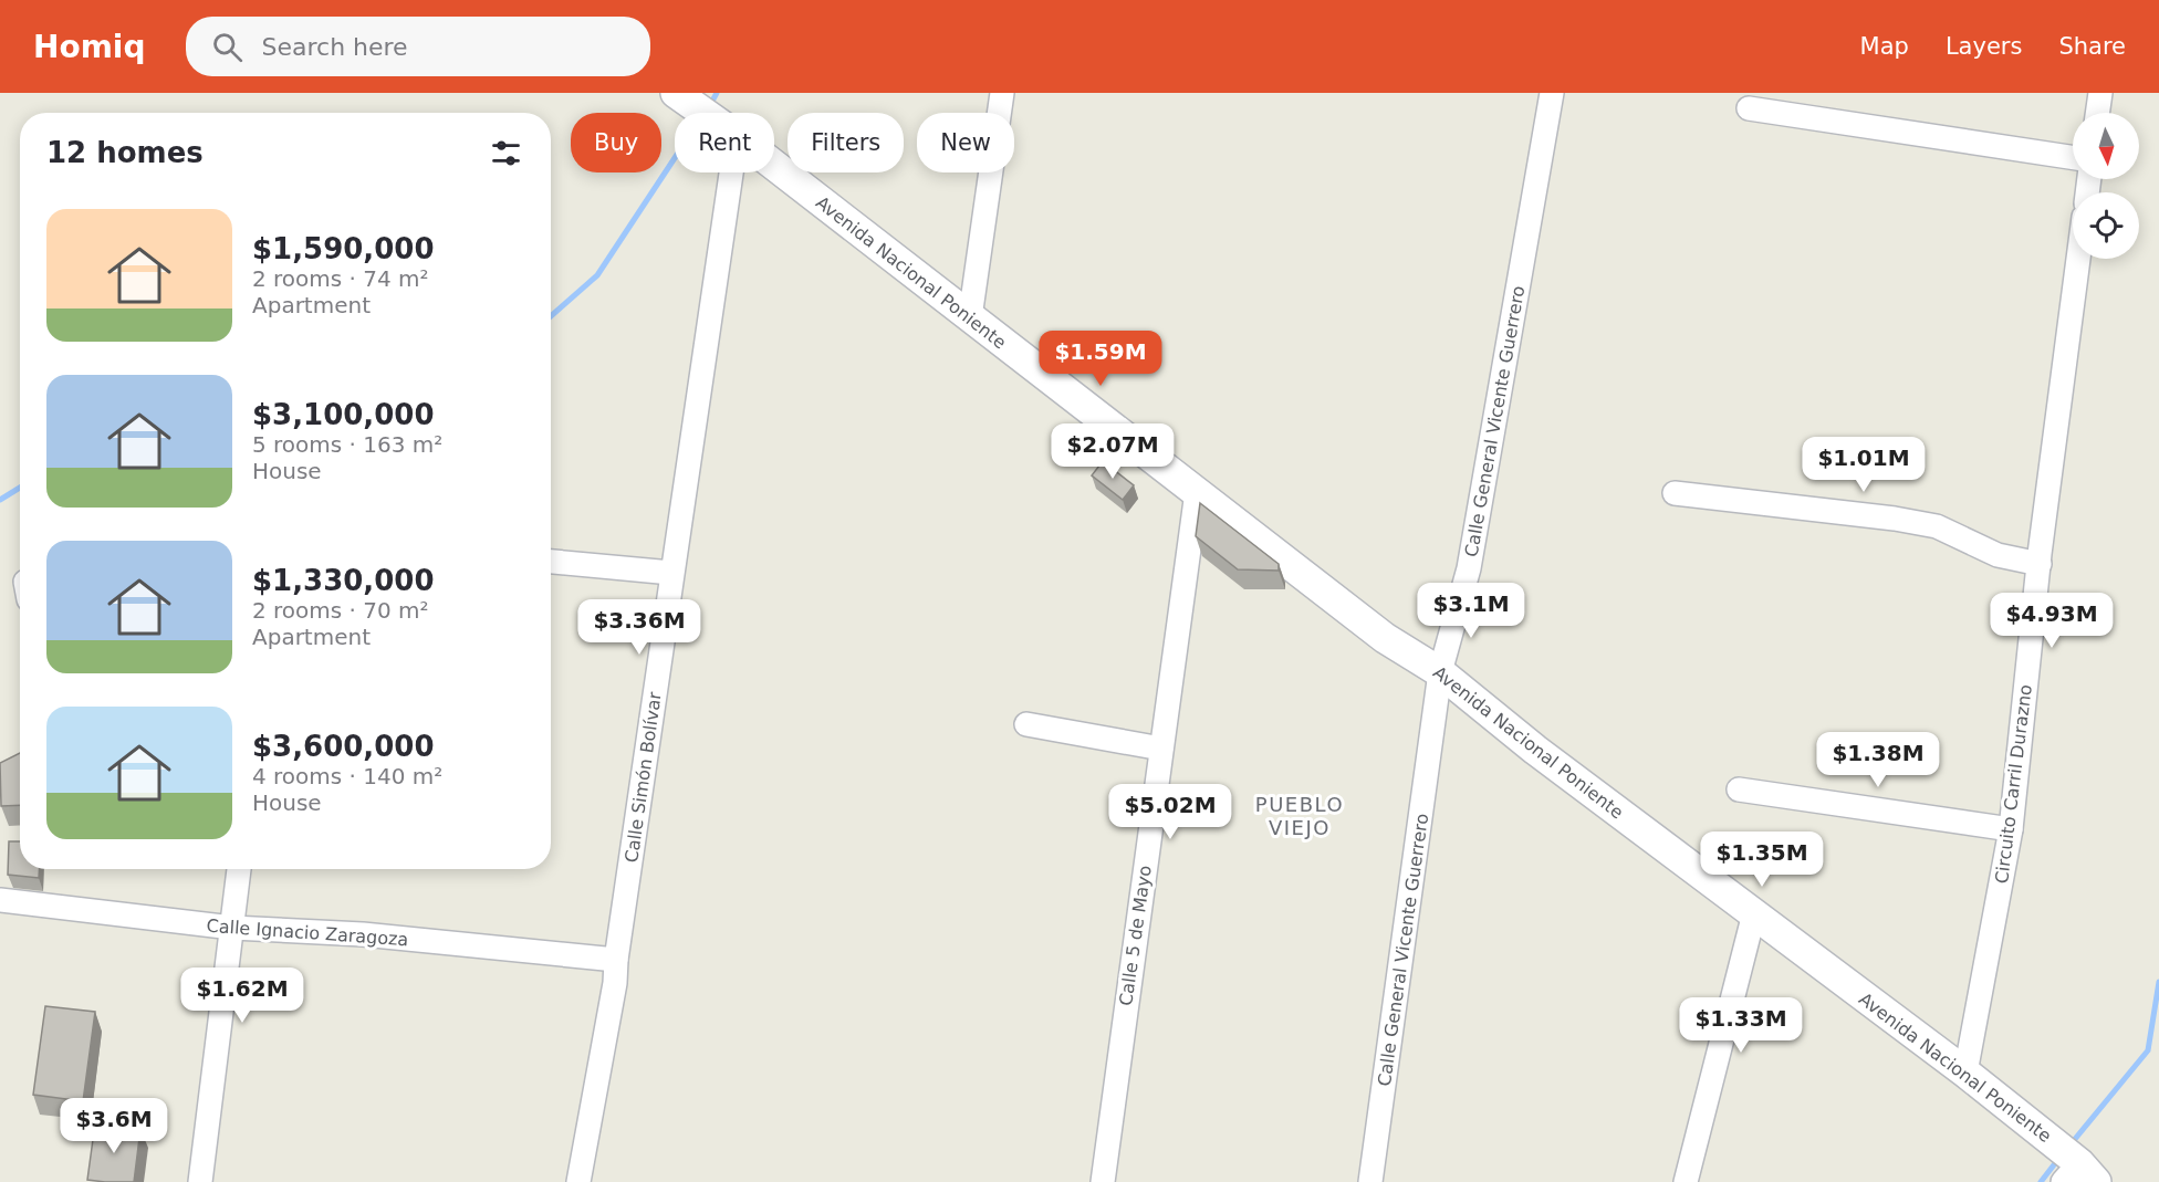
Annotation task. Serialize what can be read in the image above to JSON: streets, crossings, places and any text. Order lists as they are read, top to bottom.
{
  "streets": {
    "street": [
      "Avenida Nacional Poniente",
      "Calle General Vicente Guerrero",
      "Calle Simón Bolívar",
      "Circuito Carril Durazno",
      "Calle Ignacio Zaragoza",
      "Calle 5 de Mayo"
    ]
  },
  "crossings": [
    ["Avenida Nacional Poniente", "Calle General Vicente Guerrero"],
    ["Avenida Nacional Poniente", "Circuito Carril Durazno"],
    ["Avenida Nacional Poniente", "Calle 5 de Mayo"],
    ["Calle Simón Bolívar", "Calle Ignacio Zaragoza"]
  ],
  "districts": ["PUEBLO VIEJO"],
  "north": "bottom",
  "page": {
    "header": "Homiq",
    "search": "Search here",
    "nav": ["Map", "Layers", "Share"],
    "chip": [
      "Buy",
      "Rent",
      "Filters",
      "New"
    ],
    "heading": "12 homes",
    "list": [
      {
        "name": "$1,590,000",
        "note": "2 rooms · 74 m² · Apartment"
      },
      {
        "name": "$3,100,000",
        "note": "5 rooms · 163 m² · House"
      },
      {
        "name": "$1,330,000",
        "note": "2 rooms · 70 m² · Apartment"
      },
      {
        "name": "$3,600,000",
        "note": "4 rooms · 140 m² · House"
      }
    ],
    "price": [
      "$1.59M",
      "$2.07M",
      "$1.01M",
      "$3.1M",
      "$4.93M",
      "$3.36M",
      "$1.38M",
      "$5.02M",
      "$1.35M",
      "$1.62M",
      "$1.33M",
      "$3.6M"
    ]
  }
}
